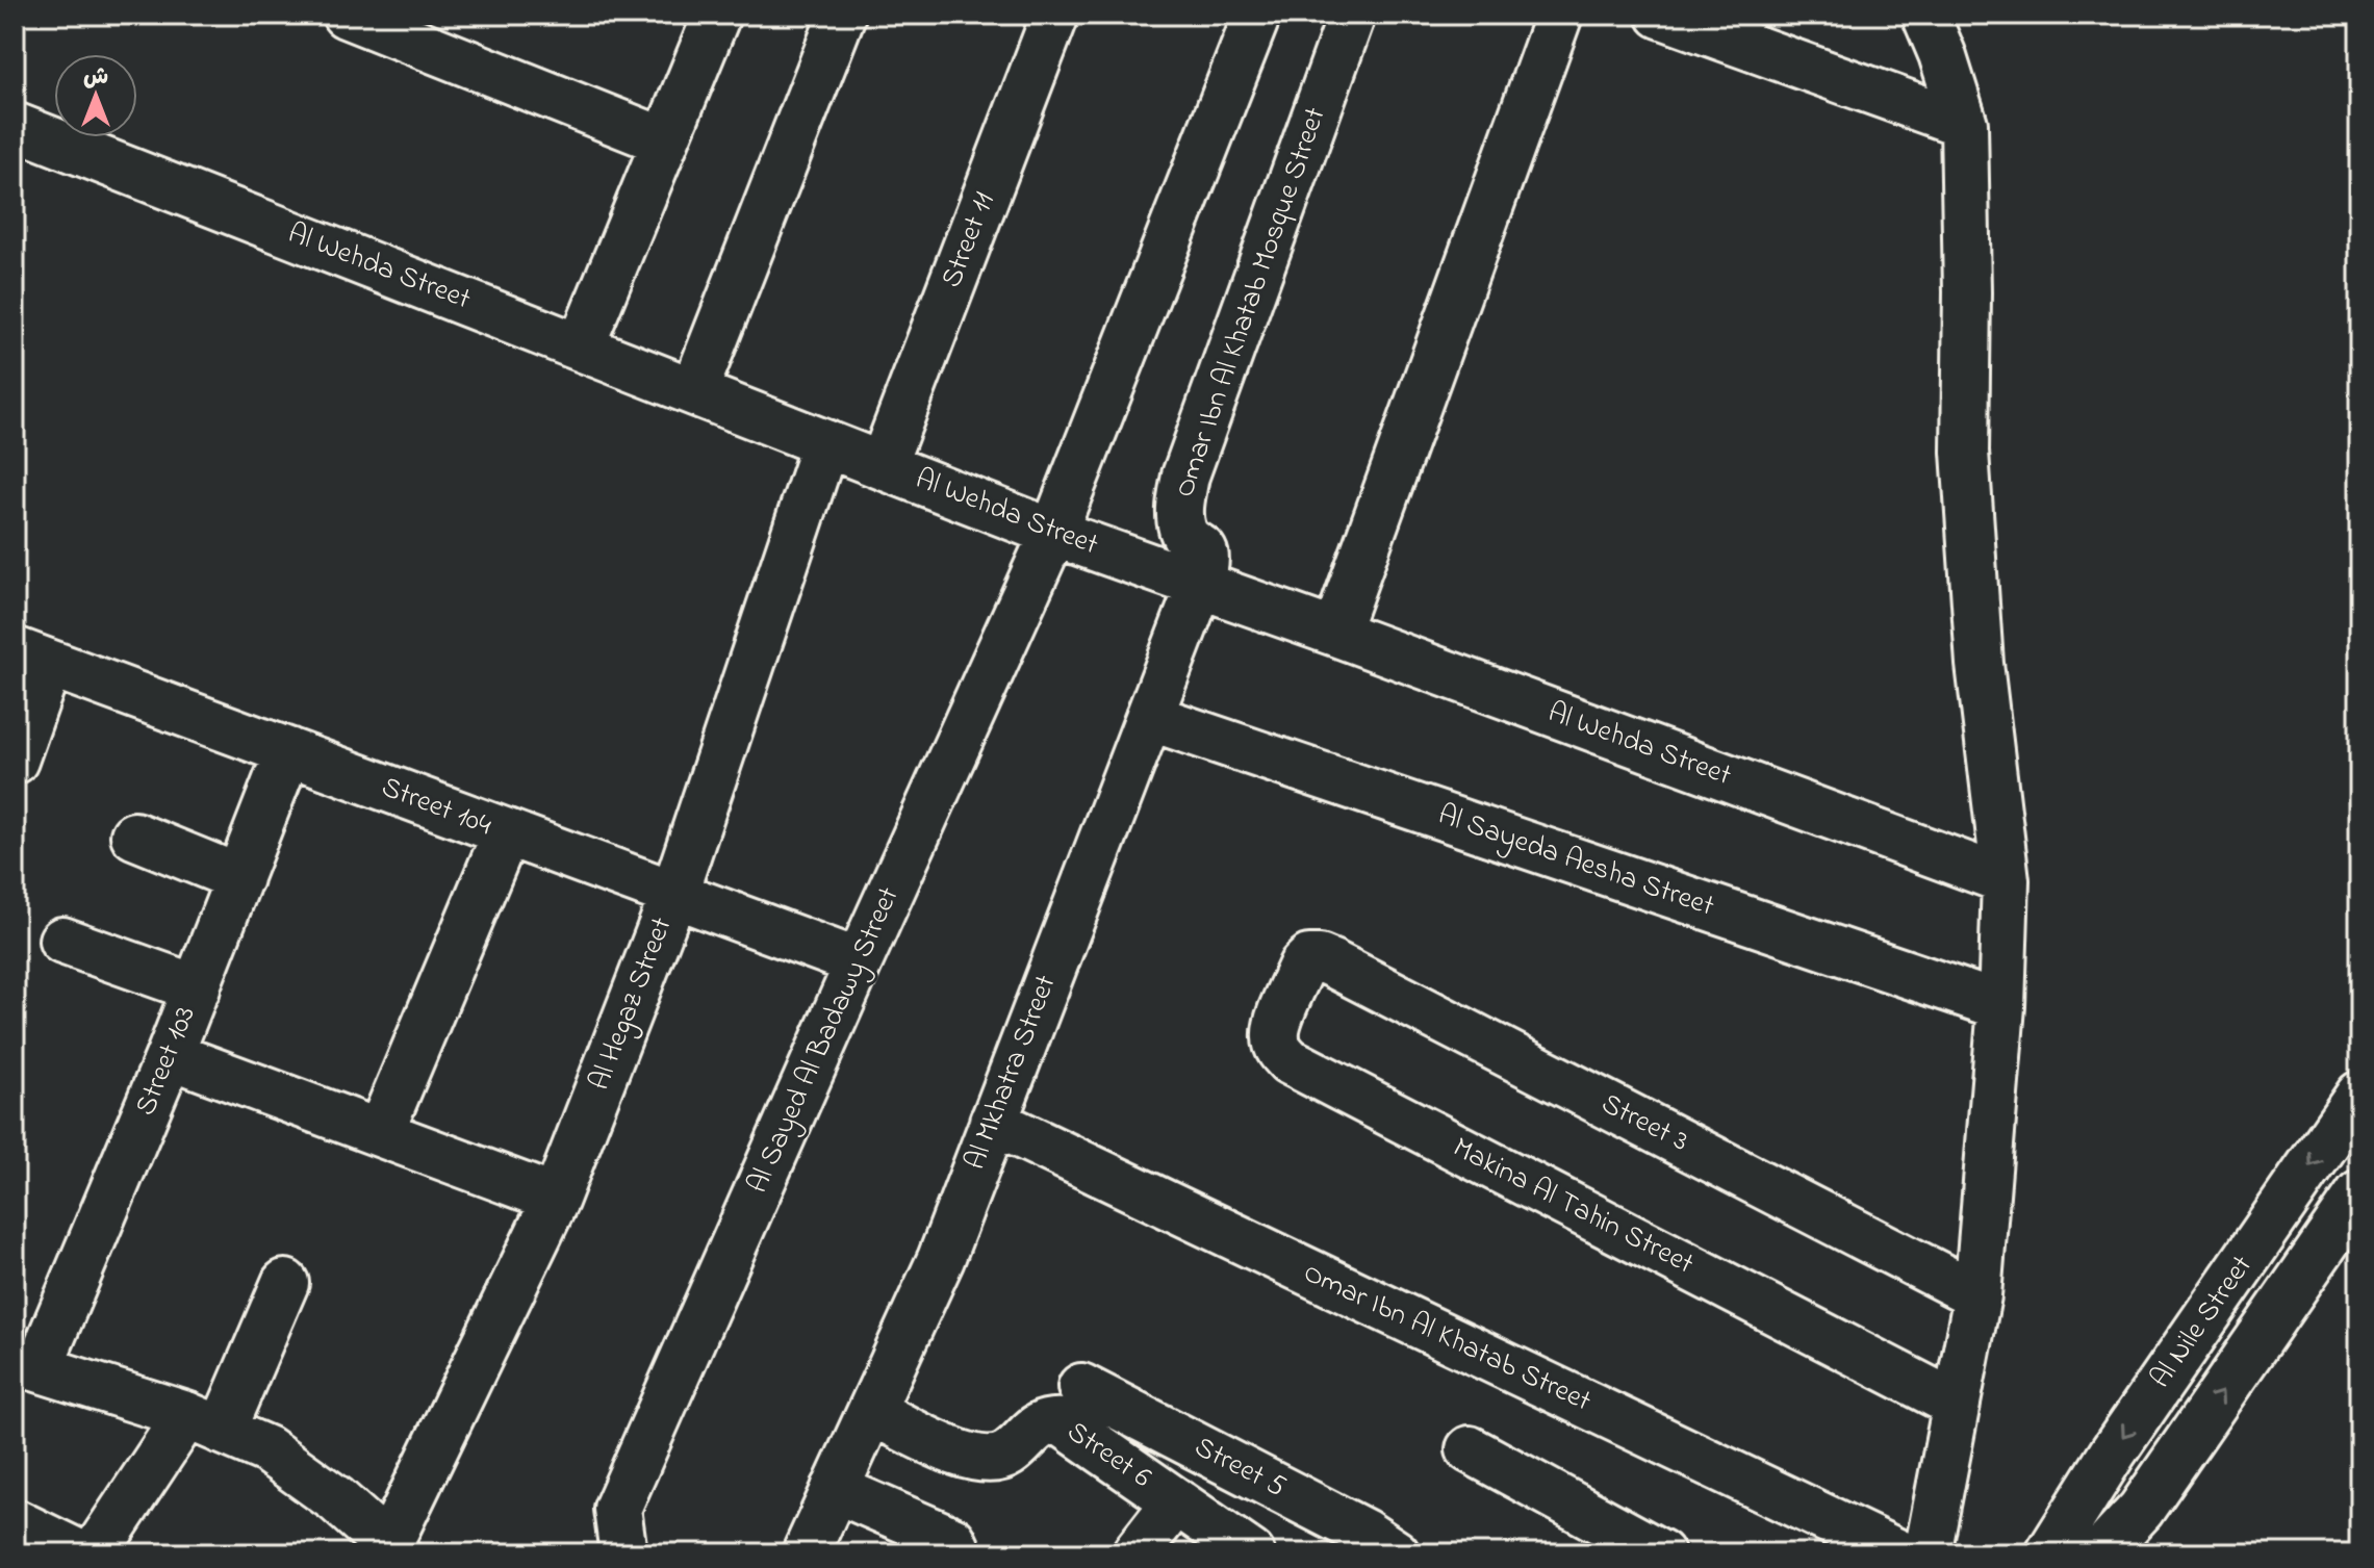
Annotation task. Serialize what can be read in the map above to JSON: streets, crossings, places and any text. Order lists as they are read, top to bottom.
{
  "streets": {
    "street": [
      "Street 11",
      "Al Wehda Street",
      "Omar Ibn Al Khatab Mosque Street",
      "Street 104",
      "Al Sayeda Aesha Street",
      "Al Hegaz Street",
      "Al Sayed Al Badawy Street",
      "Street 103",
      "Al Mkhatra Street",
      "Street 3",
      "Makina Al Tahin Street",
      "Al Nile Street",
      "Omar Ibn Al Khatab Street",
      "Street 6",
      "Street 5"
    ]
  },
  "crossings": [
    ["Street 11", "Al Wehda Street"],
    ["Al Wehda Street", "Omar Ibn Al Khatab Mosque Street"],
    ["Al Wehda Street", "Al Hegaz Street"],
    ["Al Wehda Street", "Al Sayed Al Badawy Street"],
    ["Al Wehda Street", "Al Mkhatra Street"],
    ["Omar Ibn Al Khatab Mosque Street", "Al Mkhatra Street"],
    ["Street 104", "Al Hegaz Street"],
    ["Street 104", "Al Sayed Al Badawy Street"],
    ["Street 104", "Street 103"],
    ["Al Sayeda Aesha Street", "Al Mkhatra Street"],
    ["Al Mkhatra Street", "Omar Ibn Al Khatab Street"],
    ["Al Mkhatra Street", "Street 6"],
    ["Street 3", "Makina Al Tahin Street"]
  ],
  "north": "top"
}
